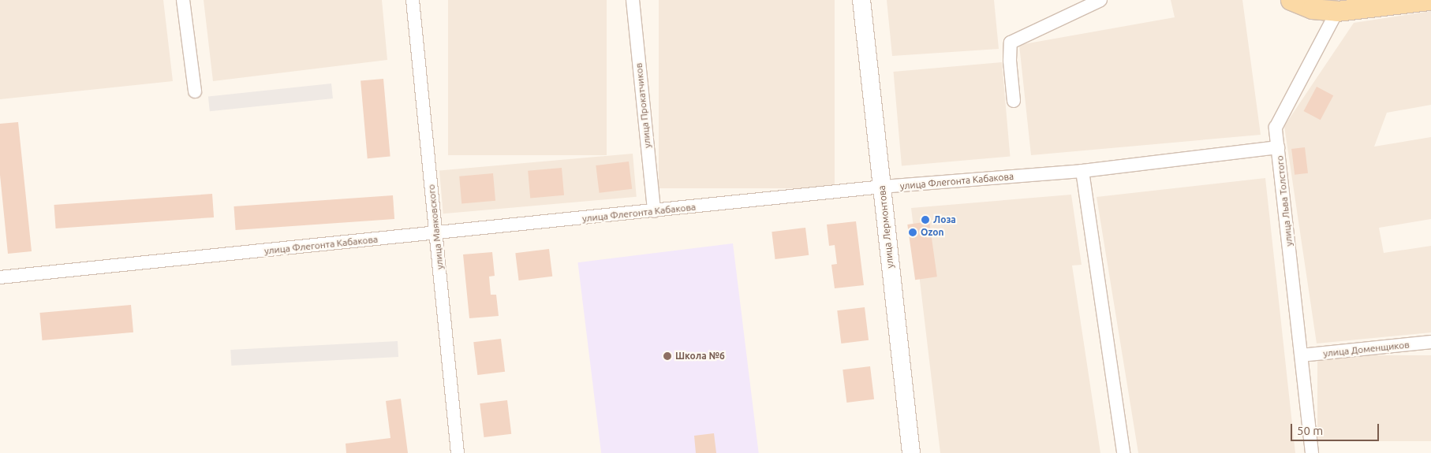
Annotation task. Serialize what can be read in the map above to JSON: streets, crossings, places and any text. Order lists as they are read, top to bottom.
{
  "streets": {
    "street": [
      "улица Прокатчиков",
      "улица Флегонта Кабакова",
      "улица Льва Толстого",
      "улица Маяковского",
      "улица Лермонтова",
      "улица Доменщиков"
    ]
  },
  "crossings": [
    ["улица Прокатчиков", "улица Флегонта Кабакова"],
    ["улица Флегонта Кабакова", "улица Льва Толстого"],
    ["улица Флегонта Кабакова", "улица Маяковского"],
    ["улица Флегонта Кабакова", "улица Лермонтова"],
    ["улица Льва Толстого", "улица Доменщиков"]
  ],
  "places": ["Лоза", "Ozon", "Школа №6"],
  "scale_bar": "50 m"
}
